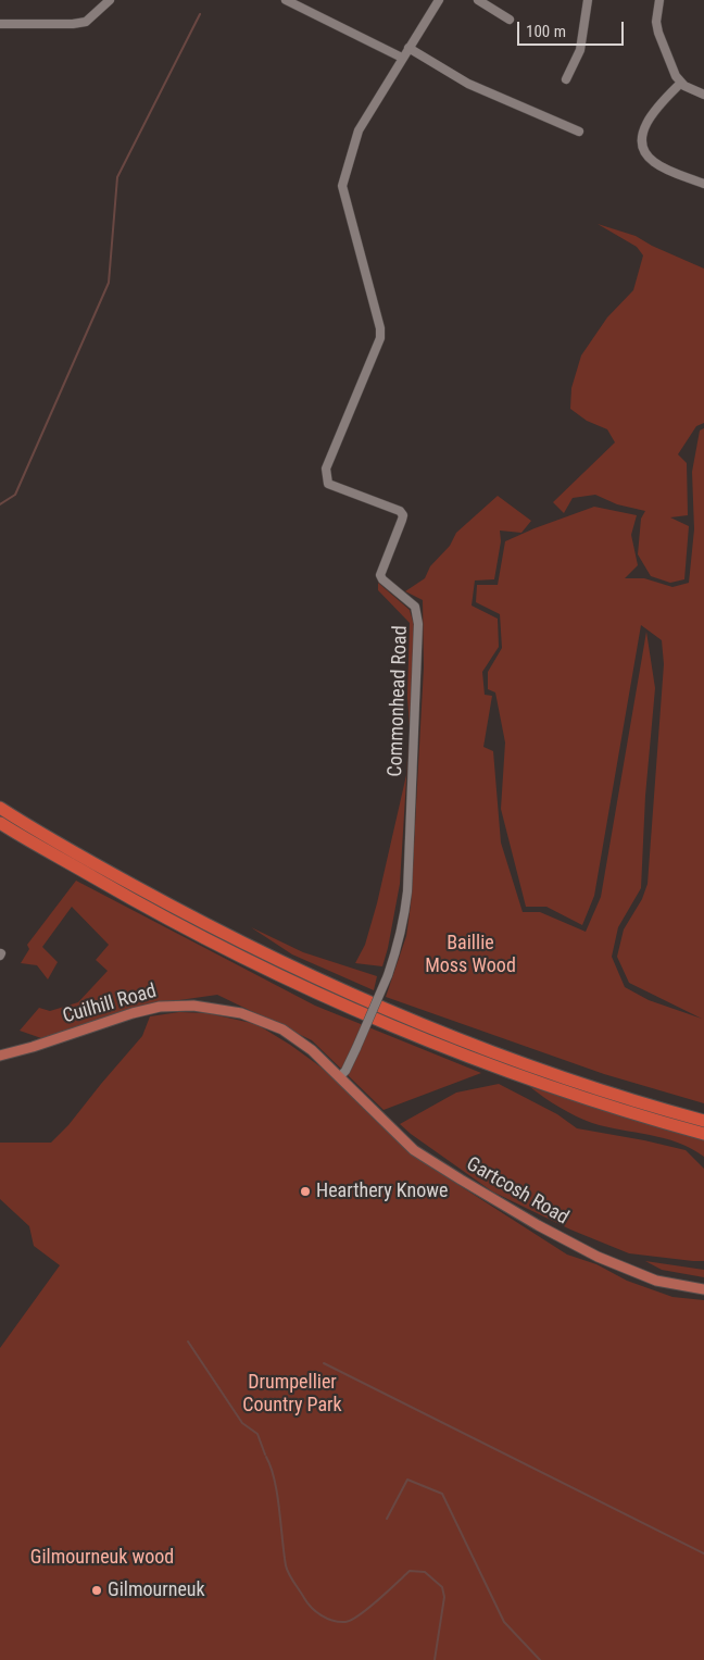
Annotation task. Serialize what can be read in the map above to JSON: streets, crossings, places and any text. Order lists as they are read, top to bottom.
{
  "streets": {
    "main road": ["Cuilhill Road", "Gartcosh Road"],
    "street": ["Commonhead Road"]
  },
  "crossings": [
    ["Commonhead Road", "Cuilhill Road"],
    ["Commonhead Road", "Gartcosh Road"],
    ["Cuilhill Road", "Gartcosh Road"]
  ],
  "parks": ["Baillie Moss Wood", "Drumpellier Country Park", "Gilmourneuk wood"],
  "places": ["Hearthery Knowe", "Gilmourneuk"],
  "scale_bar": "100 m"
}
